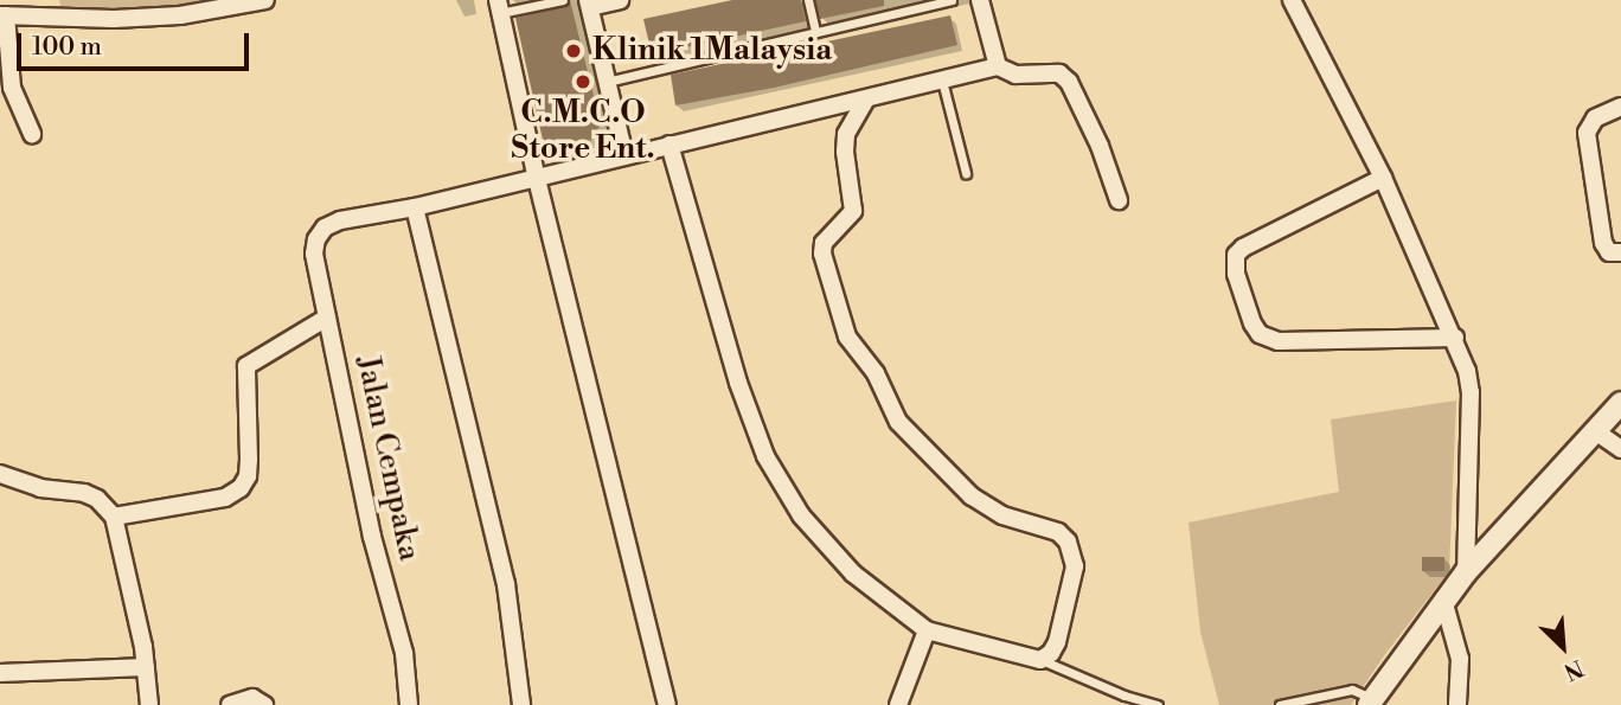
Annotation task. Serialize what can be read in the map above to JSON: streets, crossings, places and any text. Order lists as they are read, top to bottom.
{
  "streets": {
    "street": ["Jalan Cempaka"]
  },
  "places": ["Klinik 1Malaysia", "C.M.C.O Store Ent."],
  "scale_bar": "100 m",
  "north": "bottom right"
}
